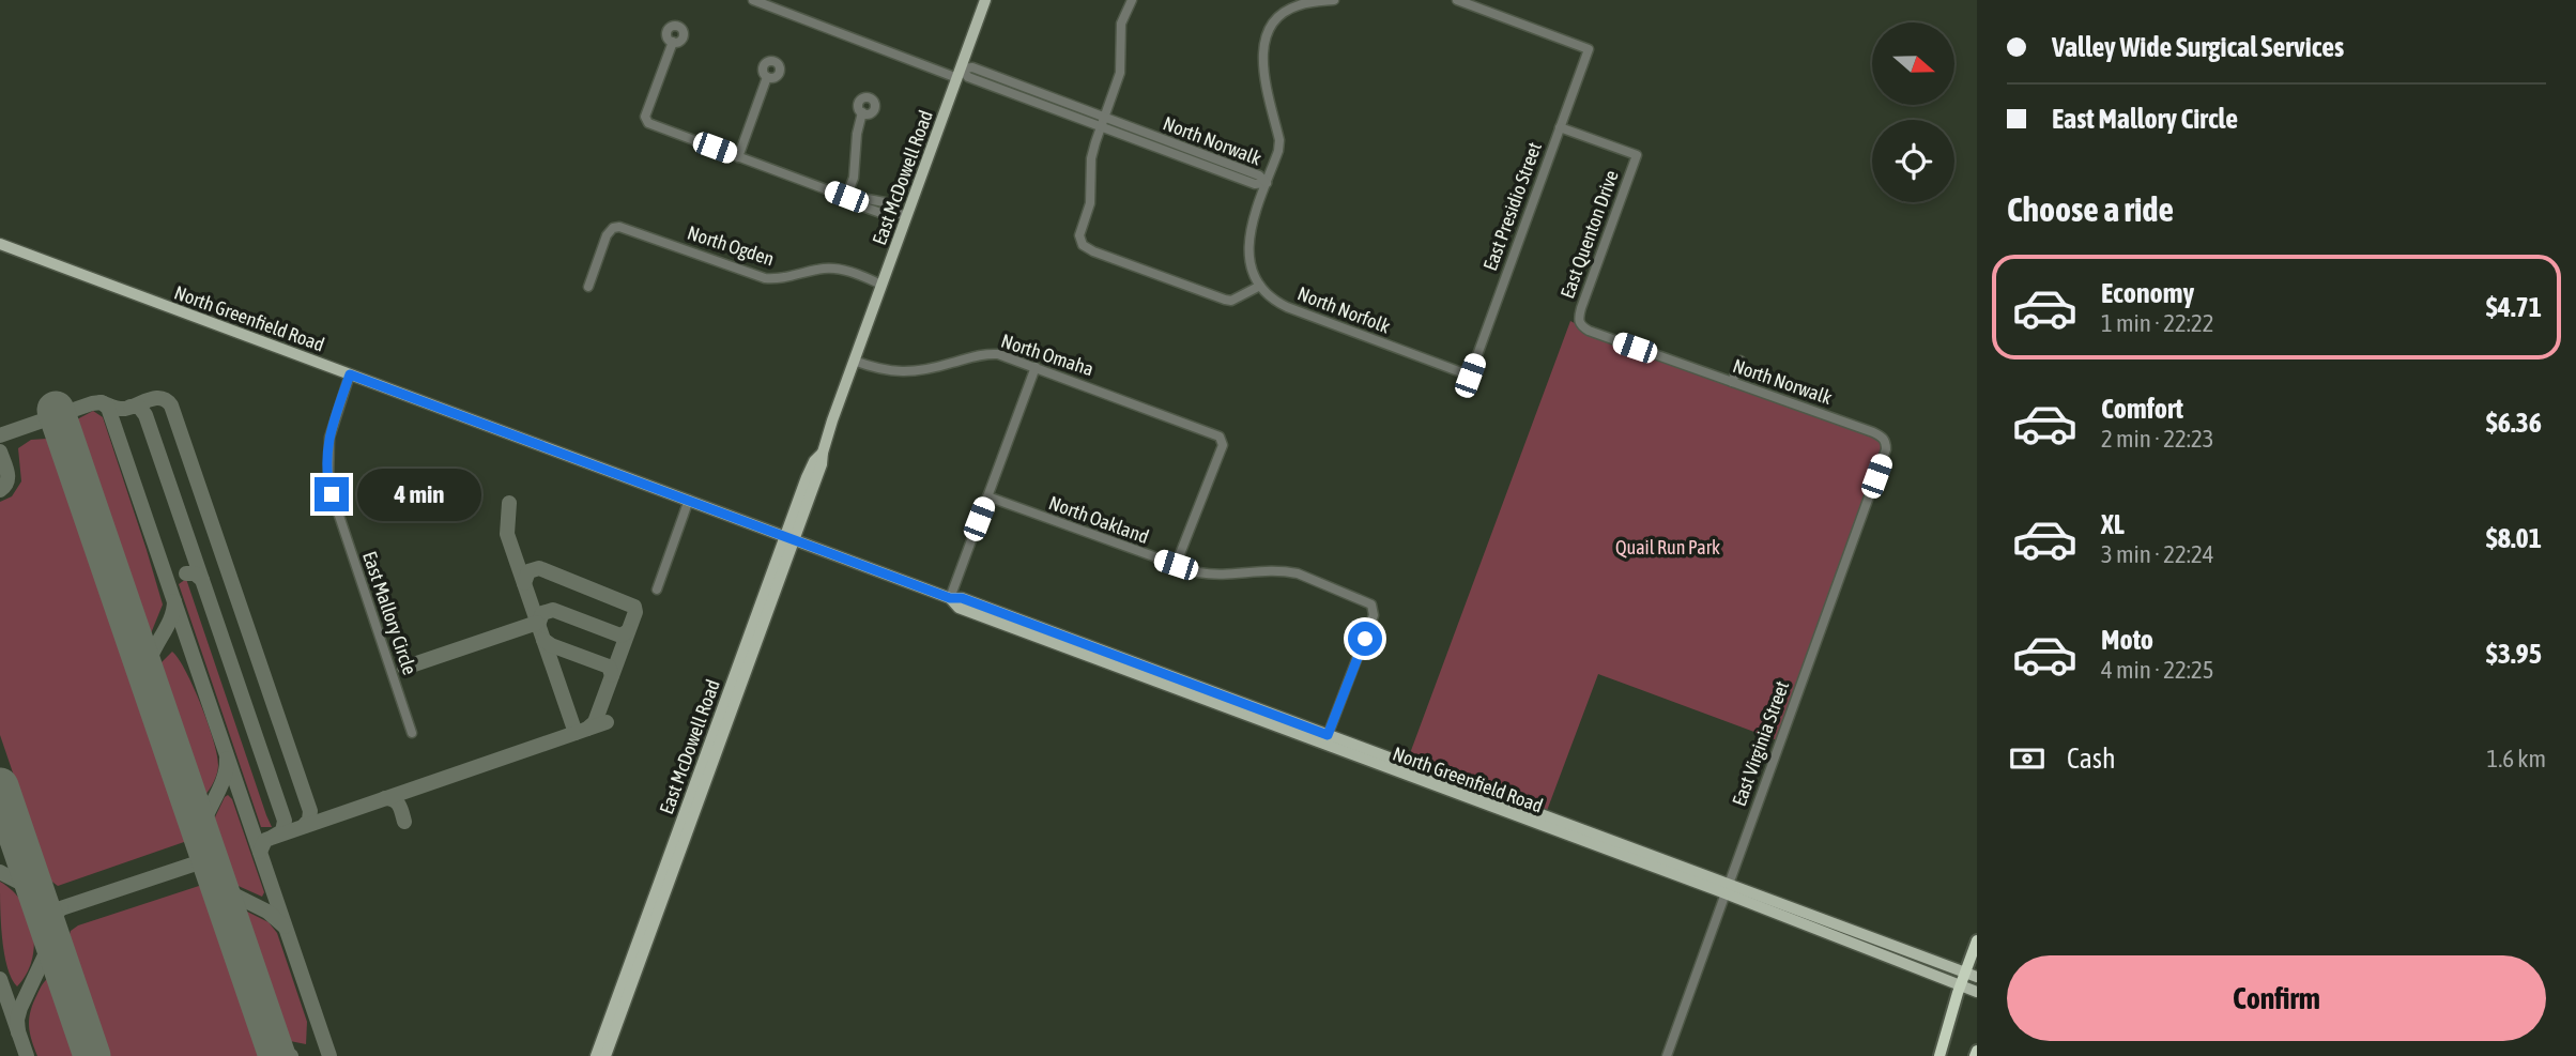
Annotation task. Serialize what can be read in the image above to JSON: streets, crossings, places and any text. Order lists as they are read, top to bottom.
{
  "streets": {
    "main road": ["East McDowell Road", "North Greenfield Road"],
    "street": [
      "North Norwalk",
      "East Presidio Street",
      "East Quenton Drive",
      "North Ogden",
      "North Norfolk",
      "North Omaha",
      "North Oakland",
      "East Mallory Circle",
      "East Virginia Street"
    ]
  },
  "crossings": [
    ["North Norwalk", "East McDowell Road"],
    ["North Norwalk", "East Quenton Drive"],
    ["North Norwalk", "East Virginia Street"],
    ["East McDowell Road", "North Ogden"],
    ["East McDowell Road", "North Greenfield Road"],
    ["East McDowell Road", "North Omaha"],
    ["East Presidio Street", "East Quenton Drive"],
    ["East Presidio Street", "North Norfolk"],
    ["North Greenfield Road", "North Oakland"],
    ["North Greenfield Road", "East Mallory Circle"],
    ["North Greenfield Road", "East Virginia Street"],
    ["North Omaha", "North Oakland"]
  ],
  "parks": ["Quail Run Park"],
  "north": "right",
  "page": {
    "banner": ["Valley Wide Surgical Services", "East Mallory Circle"],
    "heading": "Choose a ride",
    "list": [
      {
        "name": "Economy",
        "note": "1 min · 22:22",
        "value": "$4.71"
      },
      {
        "name": "Comfort",
        "note": "2 min · 22:23",
        "value": "$6.36"
      },
      {
        "name": "XL",
        "note": "3 min · 22:24",
        "value": "$8.01"
      },
      {
        "name": "Moto",
        "note": "4 min · 22:25",
        "value": "$3.95"
      }
    ],
    "bubble": "4 min",
    "pay": ["Cash", "1.6 km"],
    "buttons": "Confirm"
  }
}
